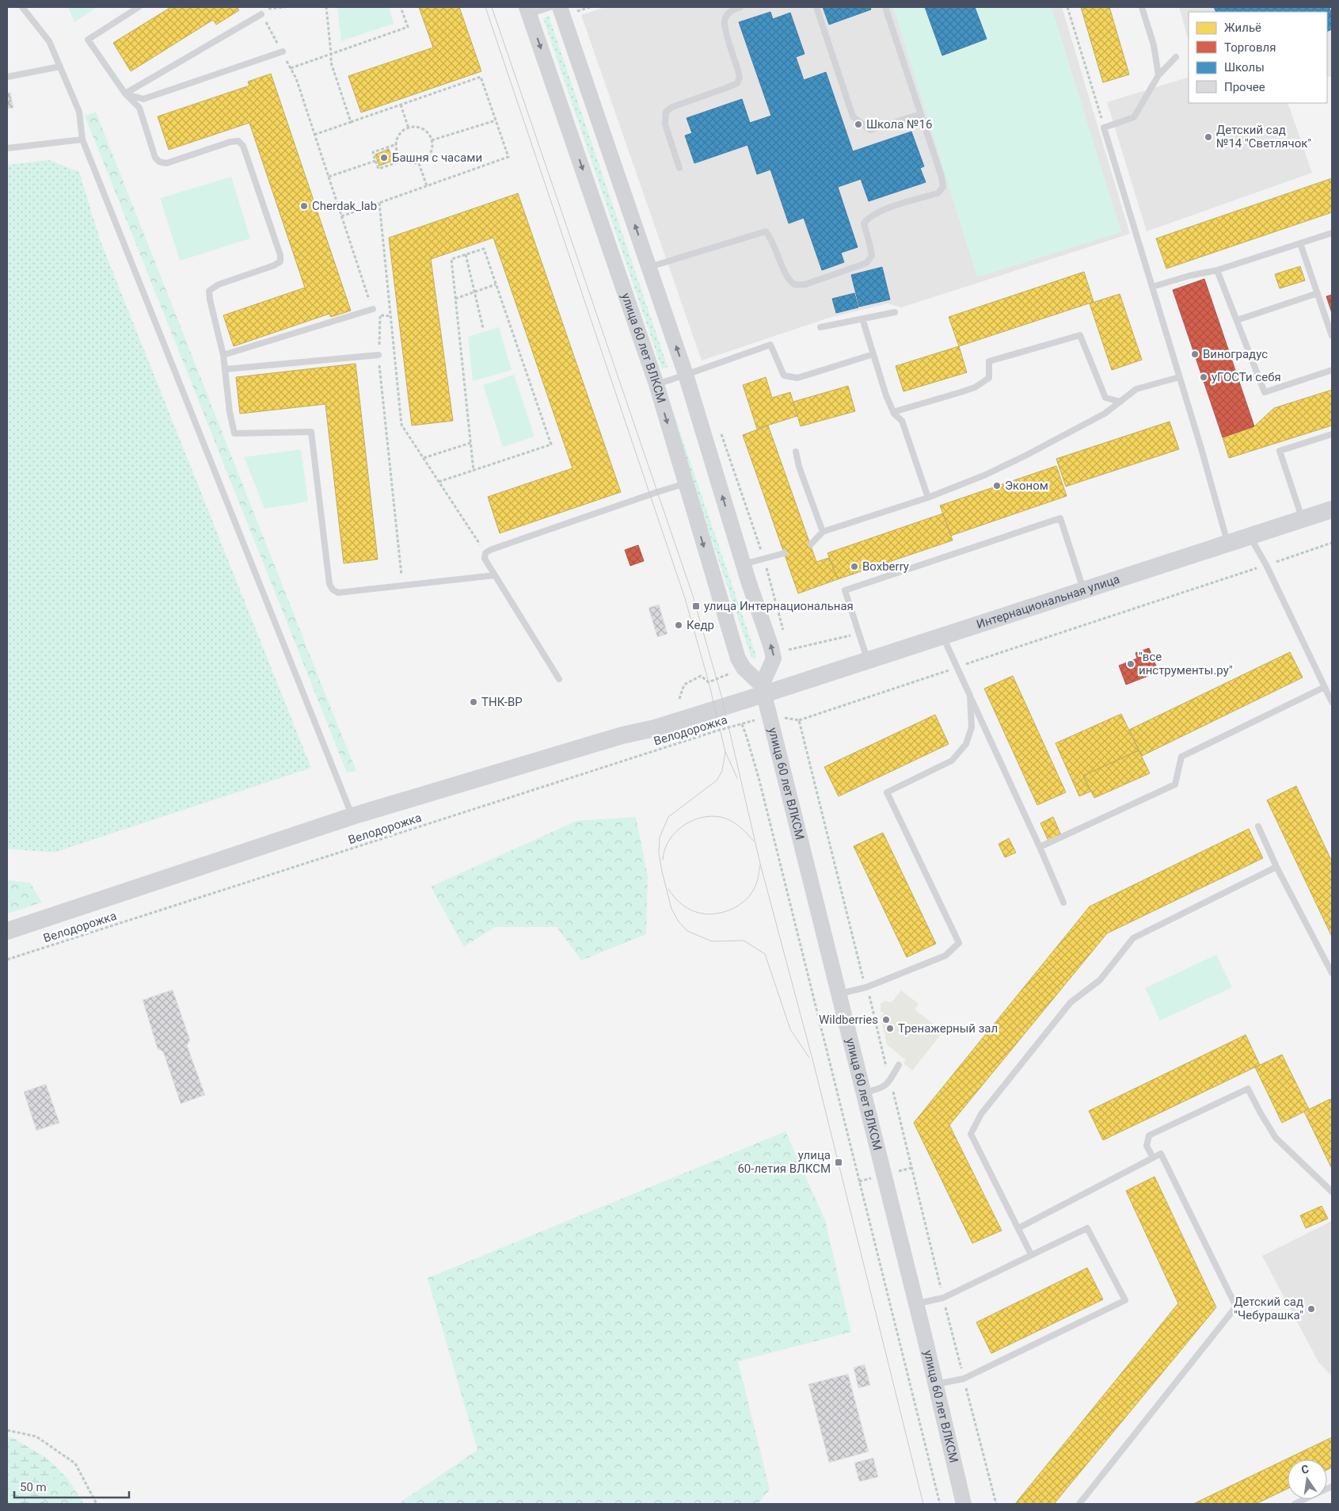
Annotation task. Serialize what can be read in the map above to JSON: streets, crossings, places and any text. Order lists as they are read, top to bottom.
{
  "streets": {
    "main road": ["Интернациональная улица"],
    "street": ["улица 60 лет ВЛКСМ"],
    "path": ["Велодорожка"]
  },
  "crossings": [
    ["улица 60 лет ВЛКСМ", "Интернациональная улица"],
    ["улица 60 лет ВЛКСМ", "Велодорожка"]
  ],
  "places": {
    "other": [
      "Школа №16",
      "Детский сад №14 \"Светлячок\"",
      "Башня с часами",
      "Cherdak_lab",
      "Виноградус",
      "уГОСТи себя",
      "Эконом",
      "Boxberry",
      "Кедр",
      "\"все инструменты.ру\"",
      "ТНК-ВР",
      "Wildberries",
      "Тренажерный зал",
      "Детский сад \"Чебурашка\""
    ],
    "transit": ["улица Интернациональная", "улица 60-летия ВЛКСМ"]
  },
  "legend": [
    "Жильё",
    "Торговля",
    "Школы",
    "Прочее"
  ],
  "scale_bar": "50 m",
  "north": "top"
}
